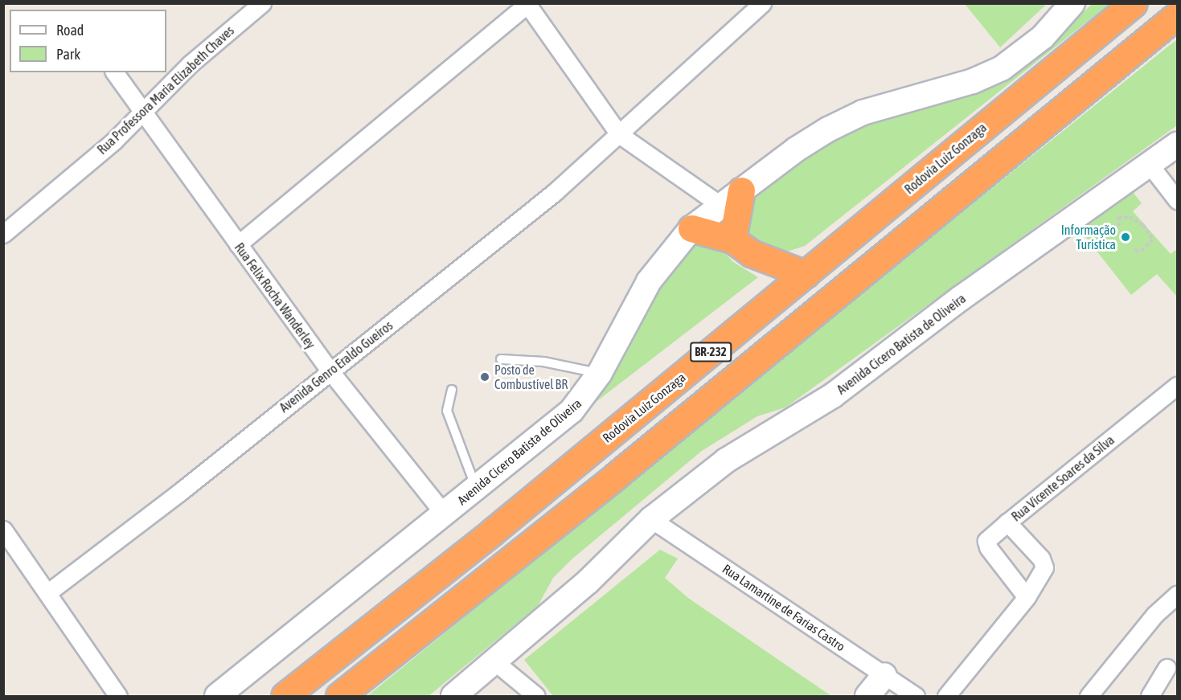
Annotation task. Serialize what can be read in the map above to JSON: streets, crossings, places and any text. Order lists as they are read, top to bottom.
{
  "streets": {
    "highway": ["Rodovia Luiz Gonzaga", "BR-232"],
    "main road": ["Avenida Cicero Batista de Oliveira"],
    "street": [
      "Rua Professora Maria Elizabeth Chaves",
      "Rua Felix Rocha Wanderley",
      "Avenida Genro Eraldo Gueiros",
      "Rua Vicente Soares da Silva",
      "Rua Lamartine de Farias Castro"
    ]
  },
  "crossings": [
    ["Rua Professora Maria Elizabeth Chaves", "Rua Felix Rocha Wanderley"],
    ["Rua Felix Rocha Wanderley", "Avenida Cicero Batista de Oliveira"],
    ["Rua Felix Rocha Wanderley", "Avenida Genro Eraldo Gueiros"],
    ["Avenida Cicero Batista de Oliveira", "Rua Lamartine de Farias Castro"]
  ],
  "places": ["Informação Turística", "Posto de Combustível BR"],
  "legend": ["Road", "Park"]
}
